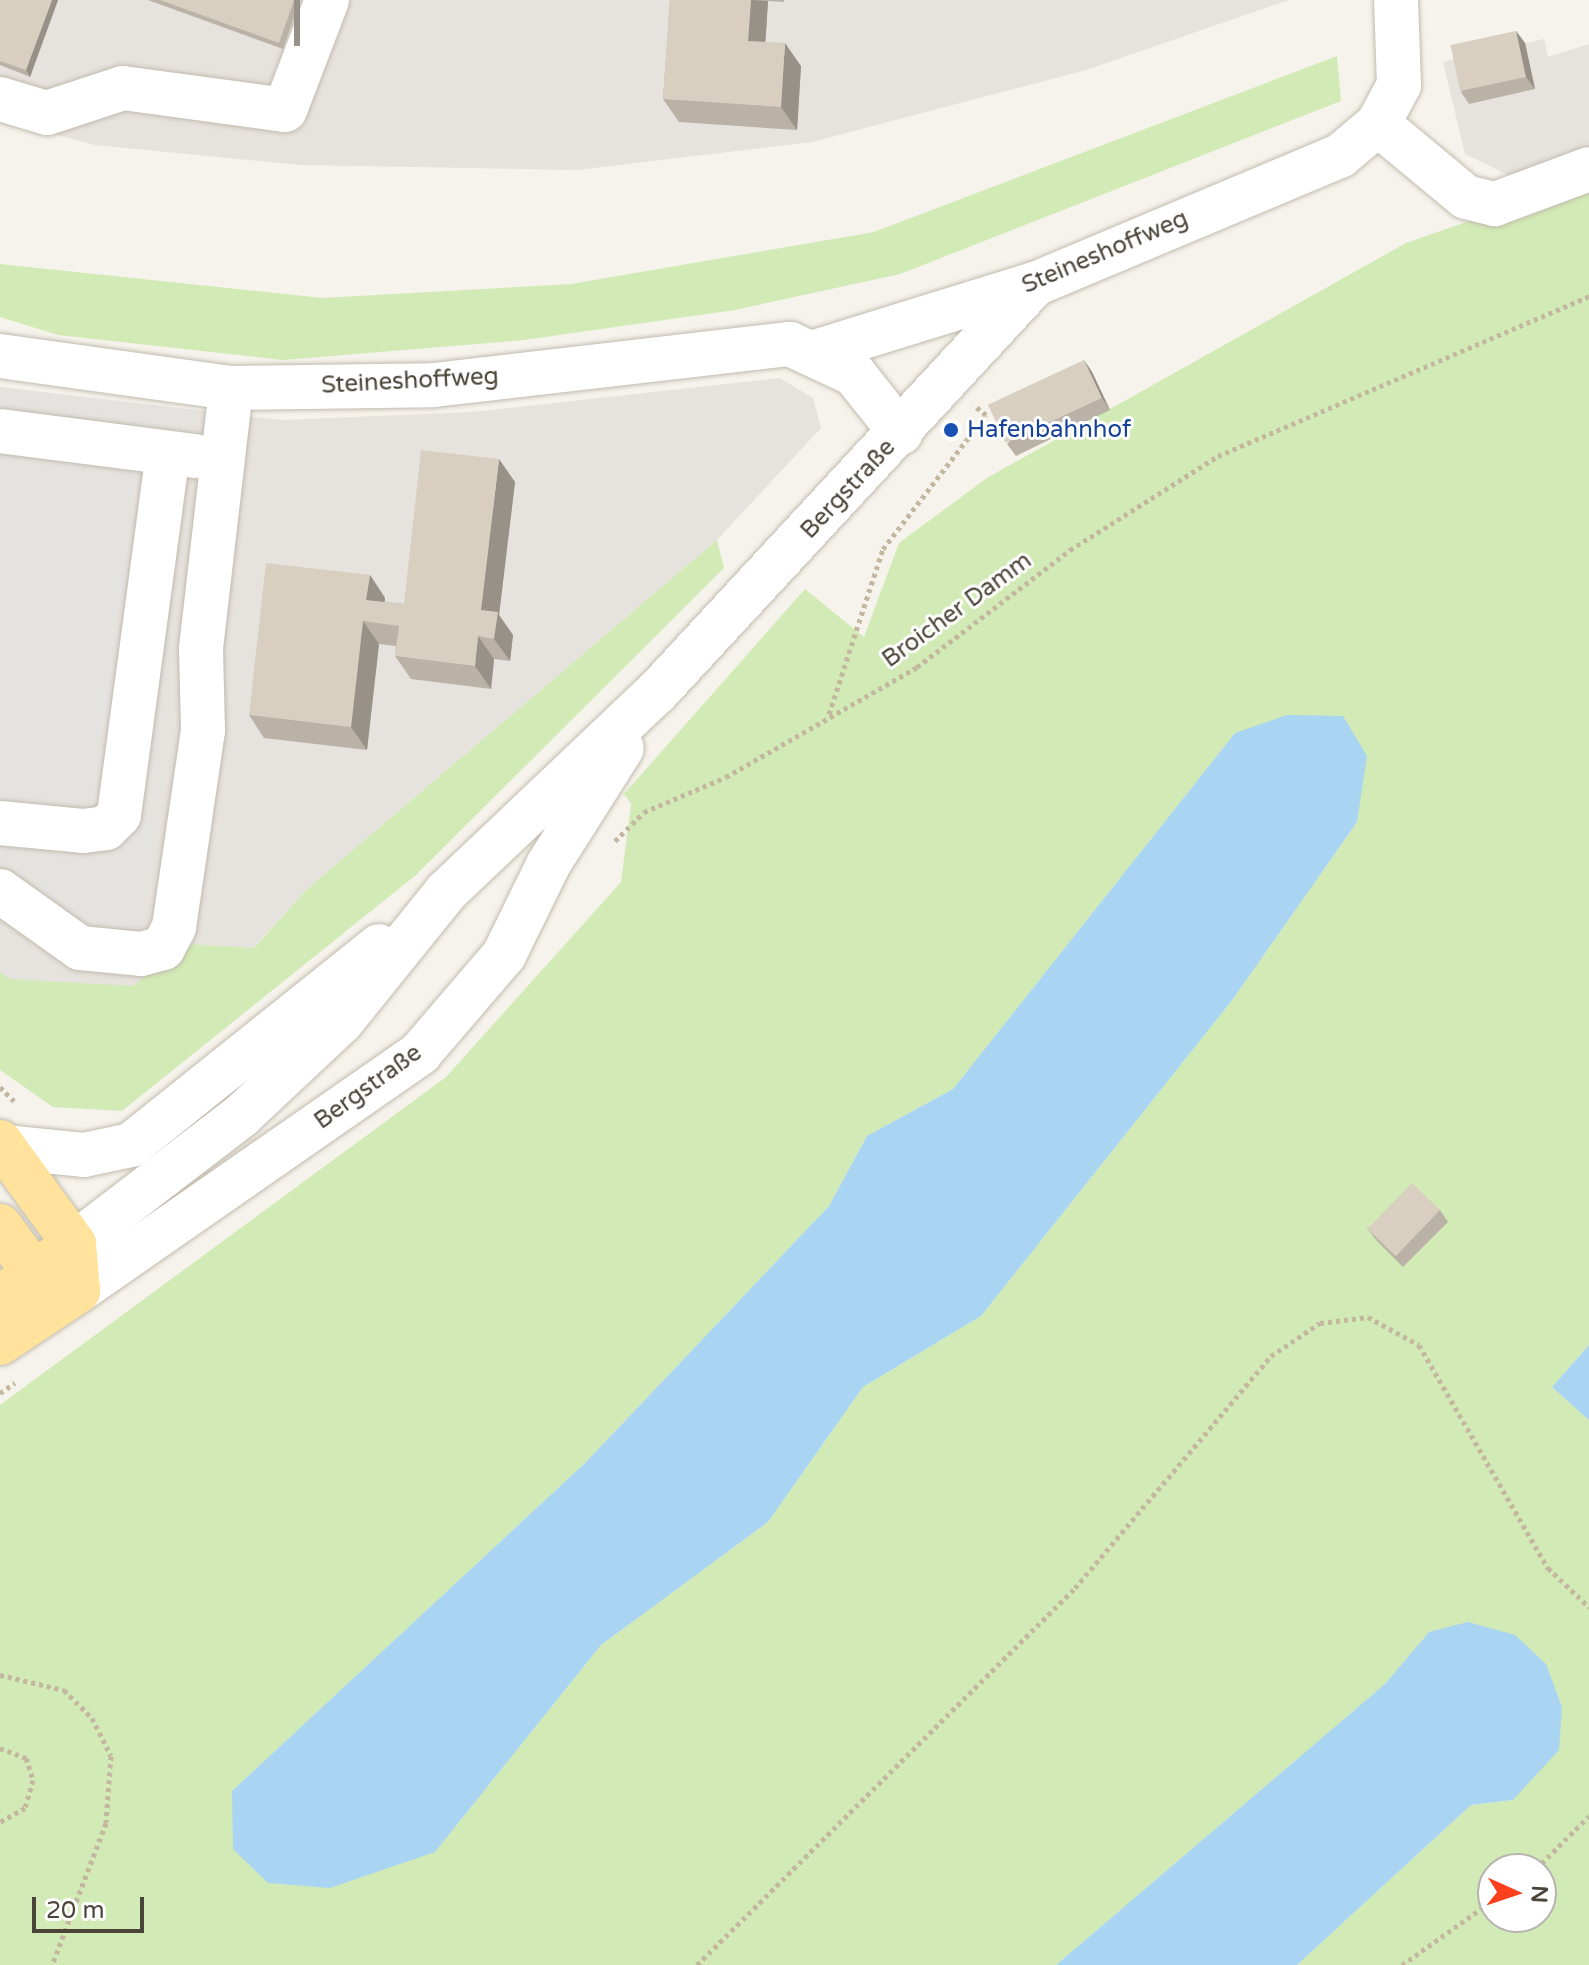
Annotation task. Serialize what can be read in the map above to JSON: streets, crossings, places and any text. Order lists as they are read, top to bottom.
{
  "streets": {
    "main road": ["Bergstraße"],
    "street": ["Steineshoffweg"],
    "path": ["Broicher Damm"]
  },
  "crossings": [
    ["Steineshoffweg", "Bergstraße"]
  ],
  "places": ["Hafenbahnhof"],
  "scale_bar": "20 m",
  "north": "right"
}
